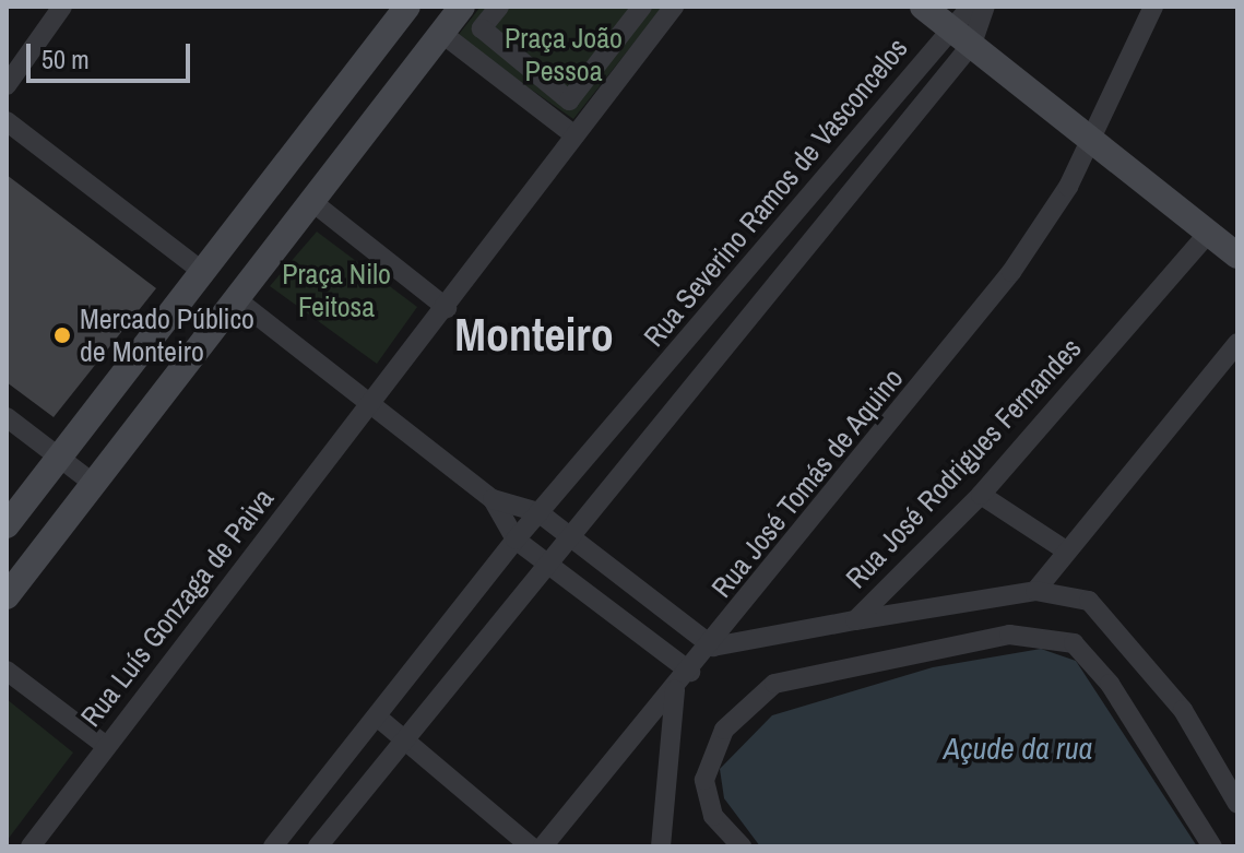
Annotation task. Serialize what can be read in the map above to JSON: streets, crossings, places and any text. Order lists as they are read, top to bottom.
{
  "streets": {
    "street": [
      "Rua Severino Ramos de Vasconcelos",
      "Rua José Rodrigues Fernandes",
      "Rua José Tomás de Aquino",
      "Rua Luís Gonzaga de Paiva"
    ]
  },
  "crossings": [
    ["Rua José Rodrigues Fernandes", "Rua José Tomás de Aquino"]
  ],
  "districts": ["Monteiro"],
  "water": ["Açude da rua"],
  "parks": ["Praça João Pessoa", "Praça Nilo Feitosa"],
  "places": ["Mercado Público de Monteiro"],
  "scale_bar": "50 m"
}
